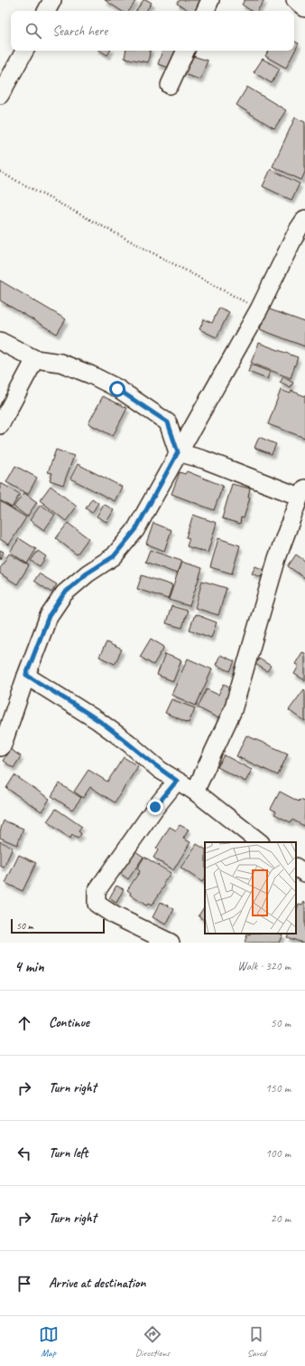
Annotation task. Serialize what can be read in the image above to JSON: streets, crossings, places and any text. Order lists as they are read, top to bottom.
{
  "scale_bar": "50 m",
  "page": {
    "search": "Search here",
    "scale": "50 m",
    "heading": ["4 min", "Walk · 320 m"],
    "list": [
      ["Continue", "50 m"],
      ["Turn right", "150 m"],
      ["Turn left", "100 m"],
      ["Turn right", "20 m"],
      "Arrive at destination"
    ],
    "nav": ["Map", "Directions", "Saved"]
  }
}
